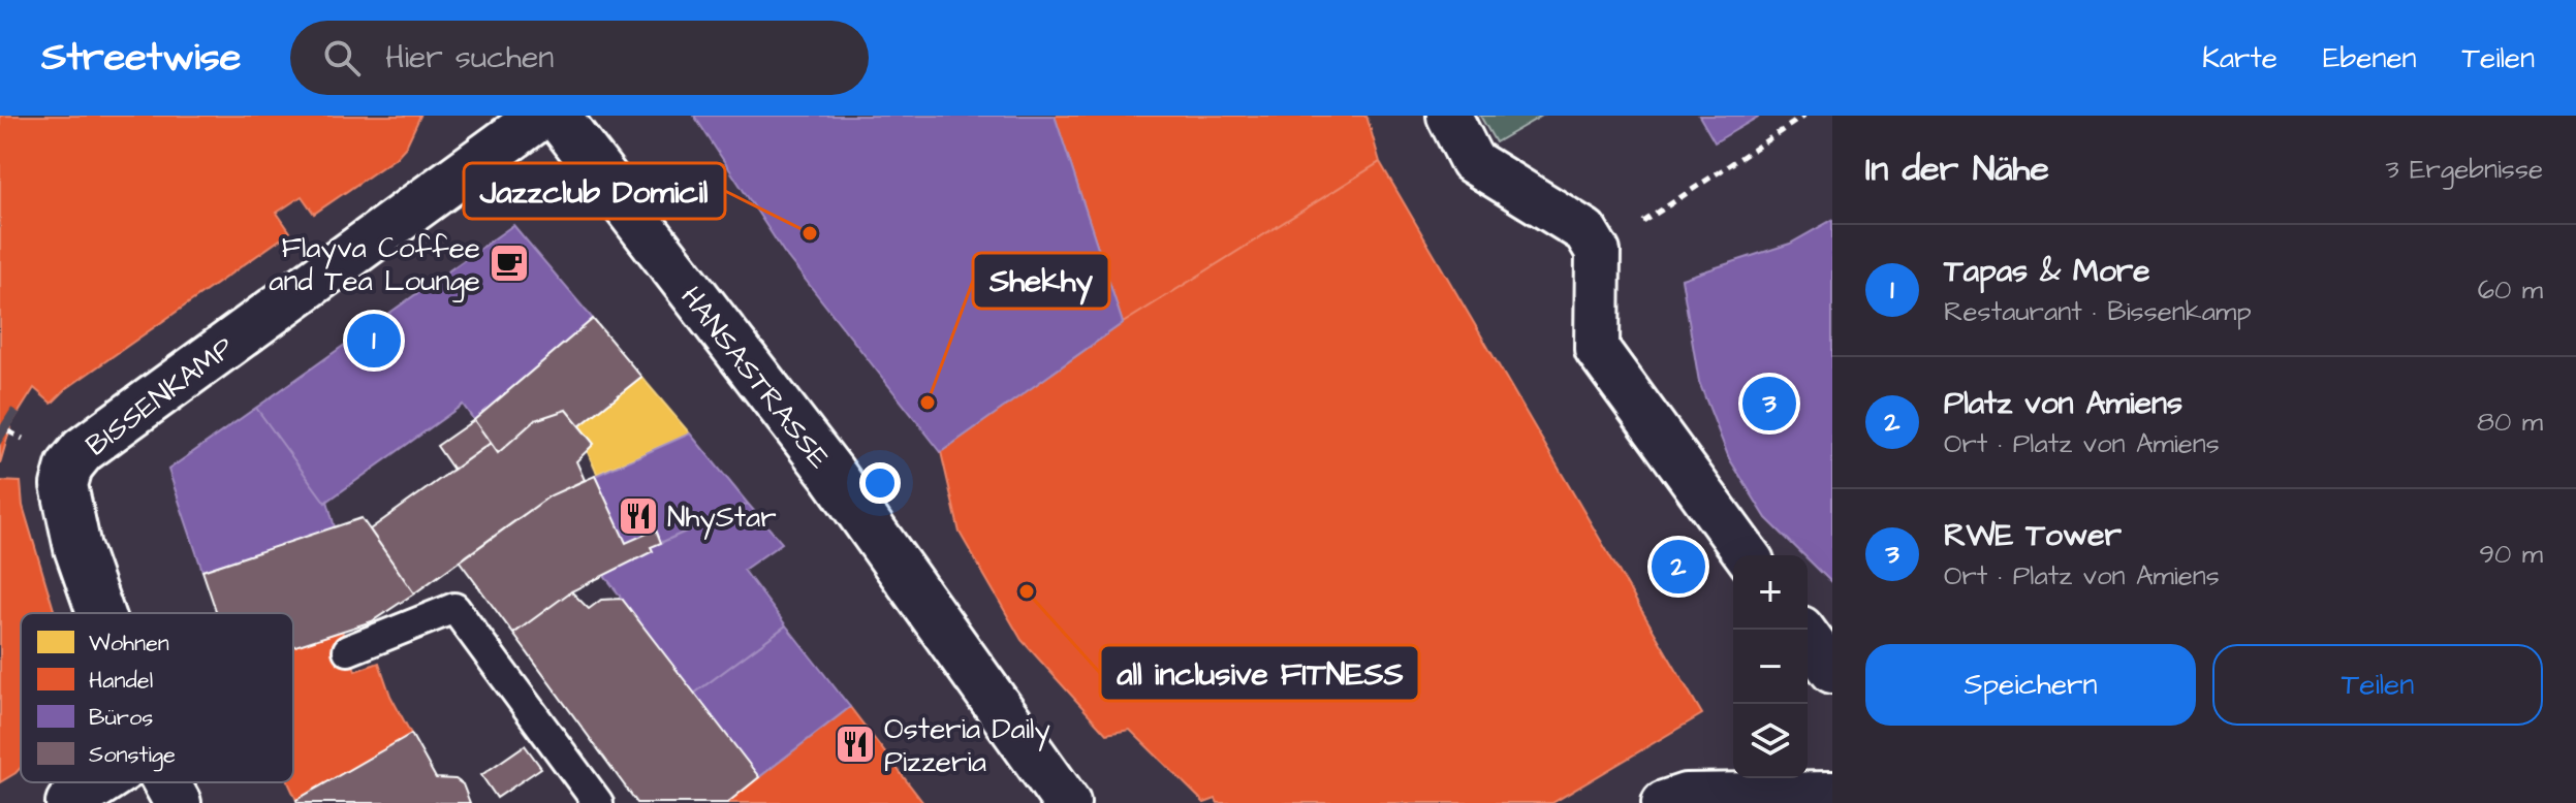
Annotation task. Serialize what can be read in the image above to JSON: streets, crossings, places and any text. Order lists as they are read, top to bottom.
{
  "streets": {
    "street": ["HANSASTRASSE", "BISSENKAMP"]
  },
  "places": {
    "other": ["Jazzclub Domicil", "Shekhy", "all inclusive FITNESS"],
    "cafe": ["Flayva Coffee and Tea Lounge"],
    "restaurant": ["NhyStar", "Osteria Daily Pizzeria"]
  },
  "legend": [
    "Wohnen",
    "Handel",
    "Büros",
    "Sonstige"
  ],
  "page": {
    "header": "Streetwise",
    "search": "Hier suchen",
    "nav": ["Karte", "Ebenen", "Teilen"],
    "heading": ["In der Nähe", "3 Ergebnisse"],
    "list": [
      {
        "mark": "1",
        "name": "Tapas & More",
        "note": "Restaurant · Bissenkamp",
        "value": "60 m"
      },
      {
        "mark": "2",
        "name": "Platz von Amiens",
        "note": "Ort · Platz von Amiens",
        "value": "80 m"
      },
      {
        "mark": "3",
        "name": "RWE Tower",
        "note": "Ort · Platz von Amiens",
        "value": "90 m"
      }
    ],
    "pins": ["1", "3", "2"],
    "map_buttons": ["+", "−"],
    "buttons": ["Speichern", "Teilen"]
  }
}
